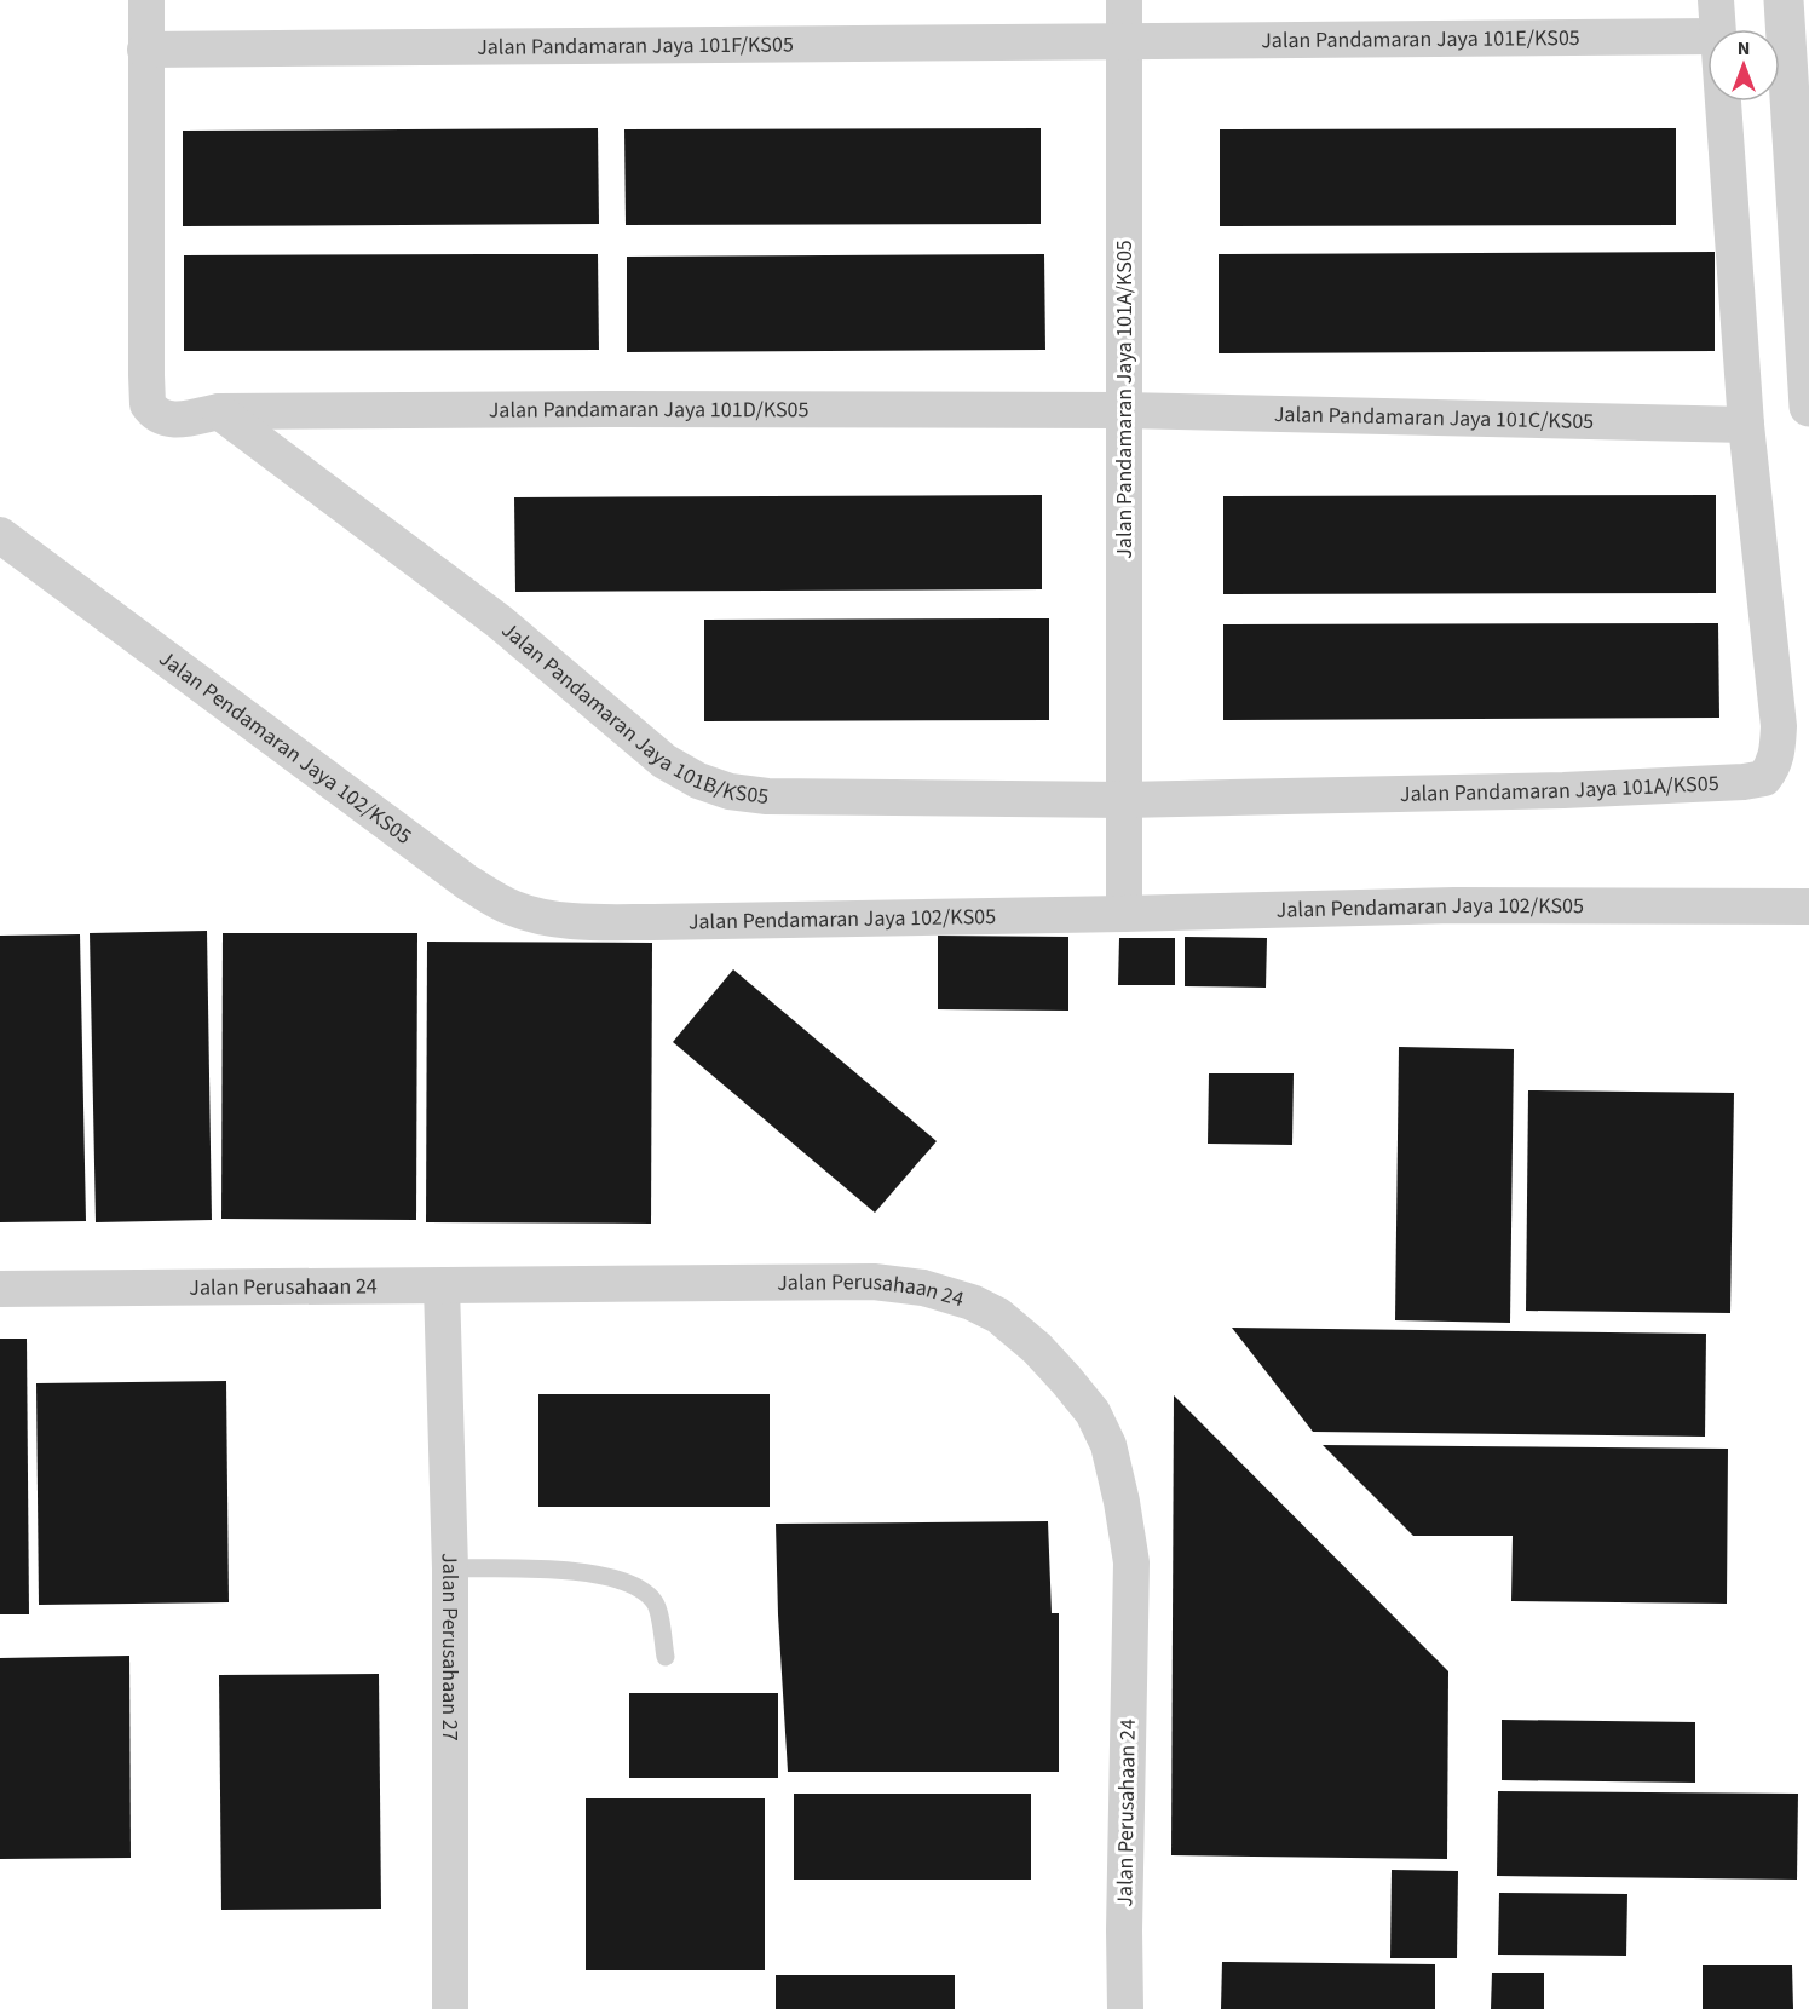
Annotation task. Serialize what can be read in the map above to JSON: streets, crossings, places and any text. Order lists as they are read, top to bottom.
{
  "streets": {
    "street": [
      "Jalan Pandamaran Jaya 101E/KS05",
      "Jalan Pandamaran Jaya 101F/KS05",
      "Jalan Pandamaran Jaya 101A/KS05",
      "Jalan Pandamaran Jaya 101D/KS05",
      "Jalan Pandamaran Jaya 101C/KS05",
      "Jalan Pandamaran Jaya 101B/KS05",
      "Jalan Pendamaran Jaya 102/KS05",
      "Jalan Perusahaan 24",
      "Jalan Perusahaan 27"
    ]
  },
  "crossings": [
    ["Jalan Pandamaran Jaya 101E/KS05", "Jalan Pandamaran Jaya 101F/KS05"],
    ["Jalan Pandamaran Jaya 101E/KS05", "Jalan Pandamaran Jaya 101A/KS05"],
    ["Jalan Pandamaran Jaya 101F/KS05", "Jalan Pandamaran Jaya 101A/KS05"],
    ["Jalan Pandamaran Jaya 101F/KS05", "Jalan Pandamaran Jaya 101D/KS05"],
    ["Jalan Pandamaran Jaya 101A/KS05", "Jalan Pandamaran Jaya 101D/KS05"],
    ["Jalan Pandamaran Jaya 101A/KS05", "Jalan Pandamaran Jaya 101C/KS05"],
    ["Jalan Pandamaran Jaya 101A/KS05", "Jalan Pandamaran Jaya 101B/KS05"],
    ["Jalan Pandamaran Jaya 101A/KS05", "Jalan Pendamaran Jaya 102/KS05"],
    ["Jalan Pandamaran Jaya 101D/KS05", "Jalan Pandamaran Jaya 101C/KS05"],
    ["Jalan Pandamaran Jaya 101D/KS05", "Jalan Pandamaran Jaya 101B/KS05"],
    ["Jalan Perusahaan 24", "Jalan Perusahaan 27"]
  ],
  "north": "top"
}
